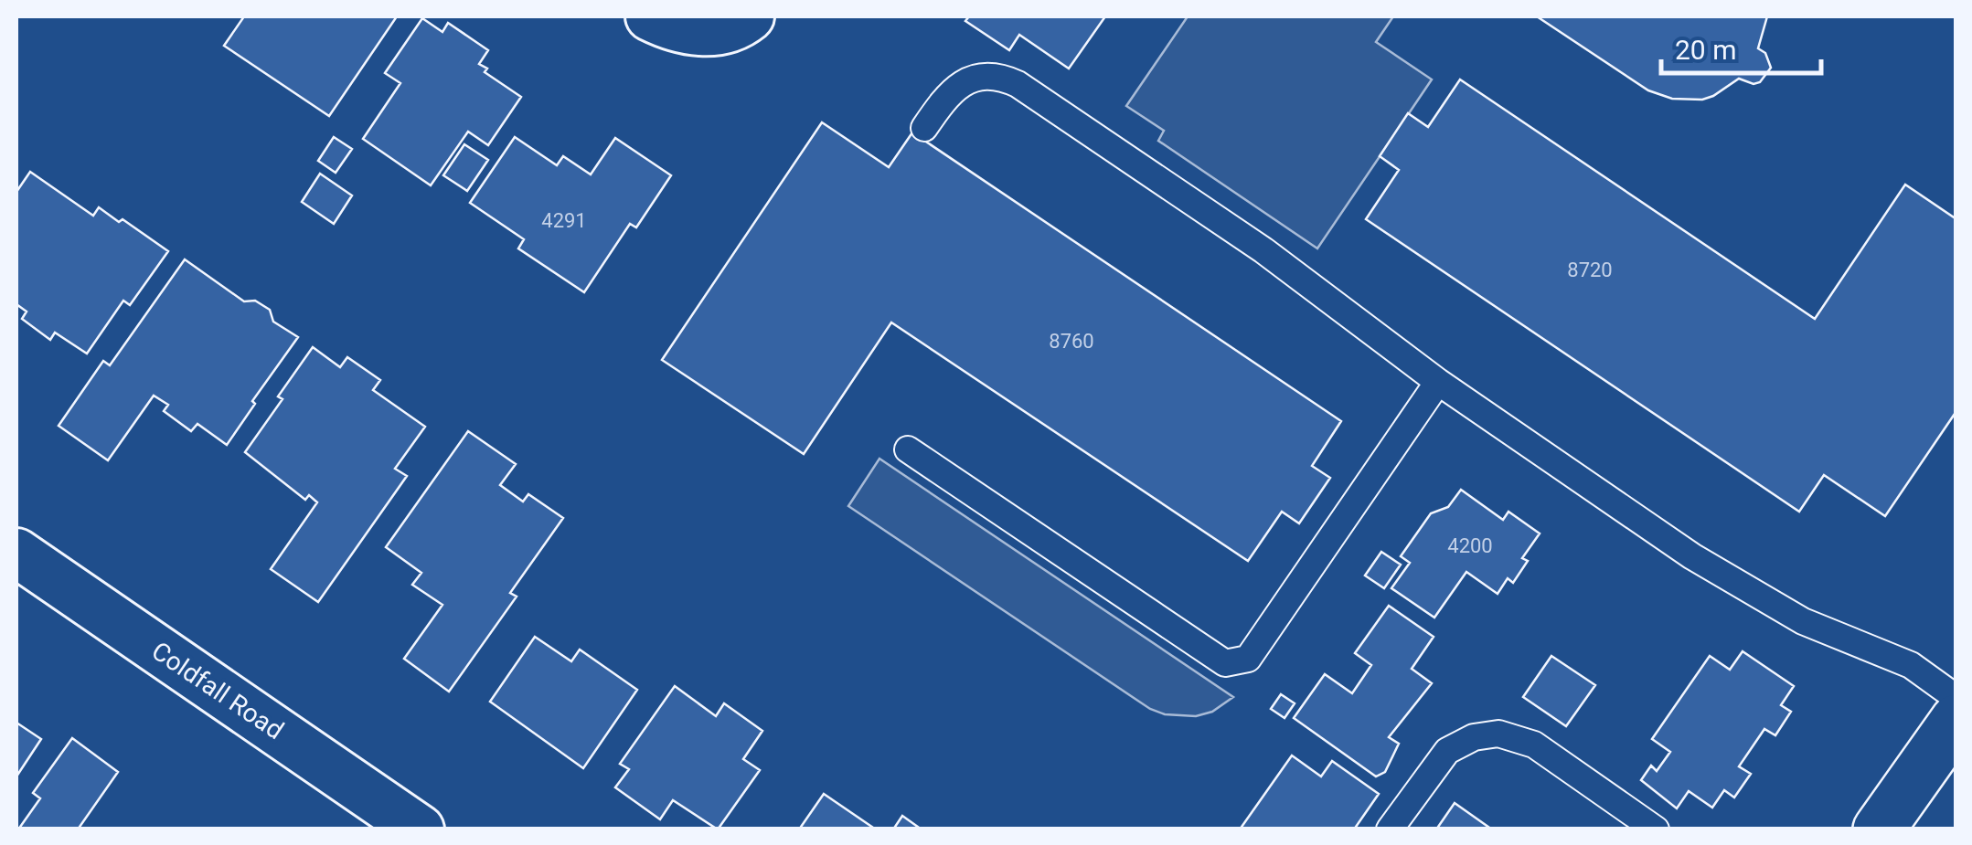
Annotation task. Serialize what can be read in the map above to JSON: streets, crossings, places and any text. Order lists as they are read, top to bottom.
{
  "streets": {
    "street": ["Coldfall Road"]
  },
  "house_numbers": [
    "4291",
    "8720",
    "8760",
    "4200"
  ],
  "scale_bar": "20 m"
}
